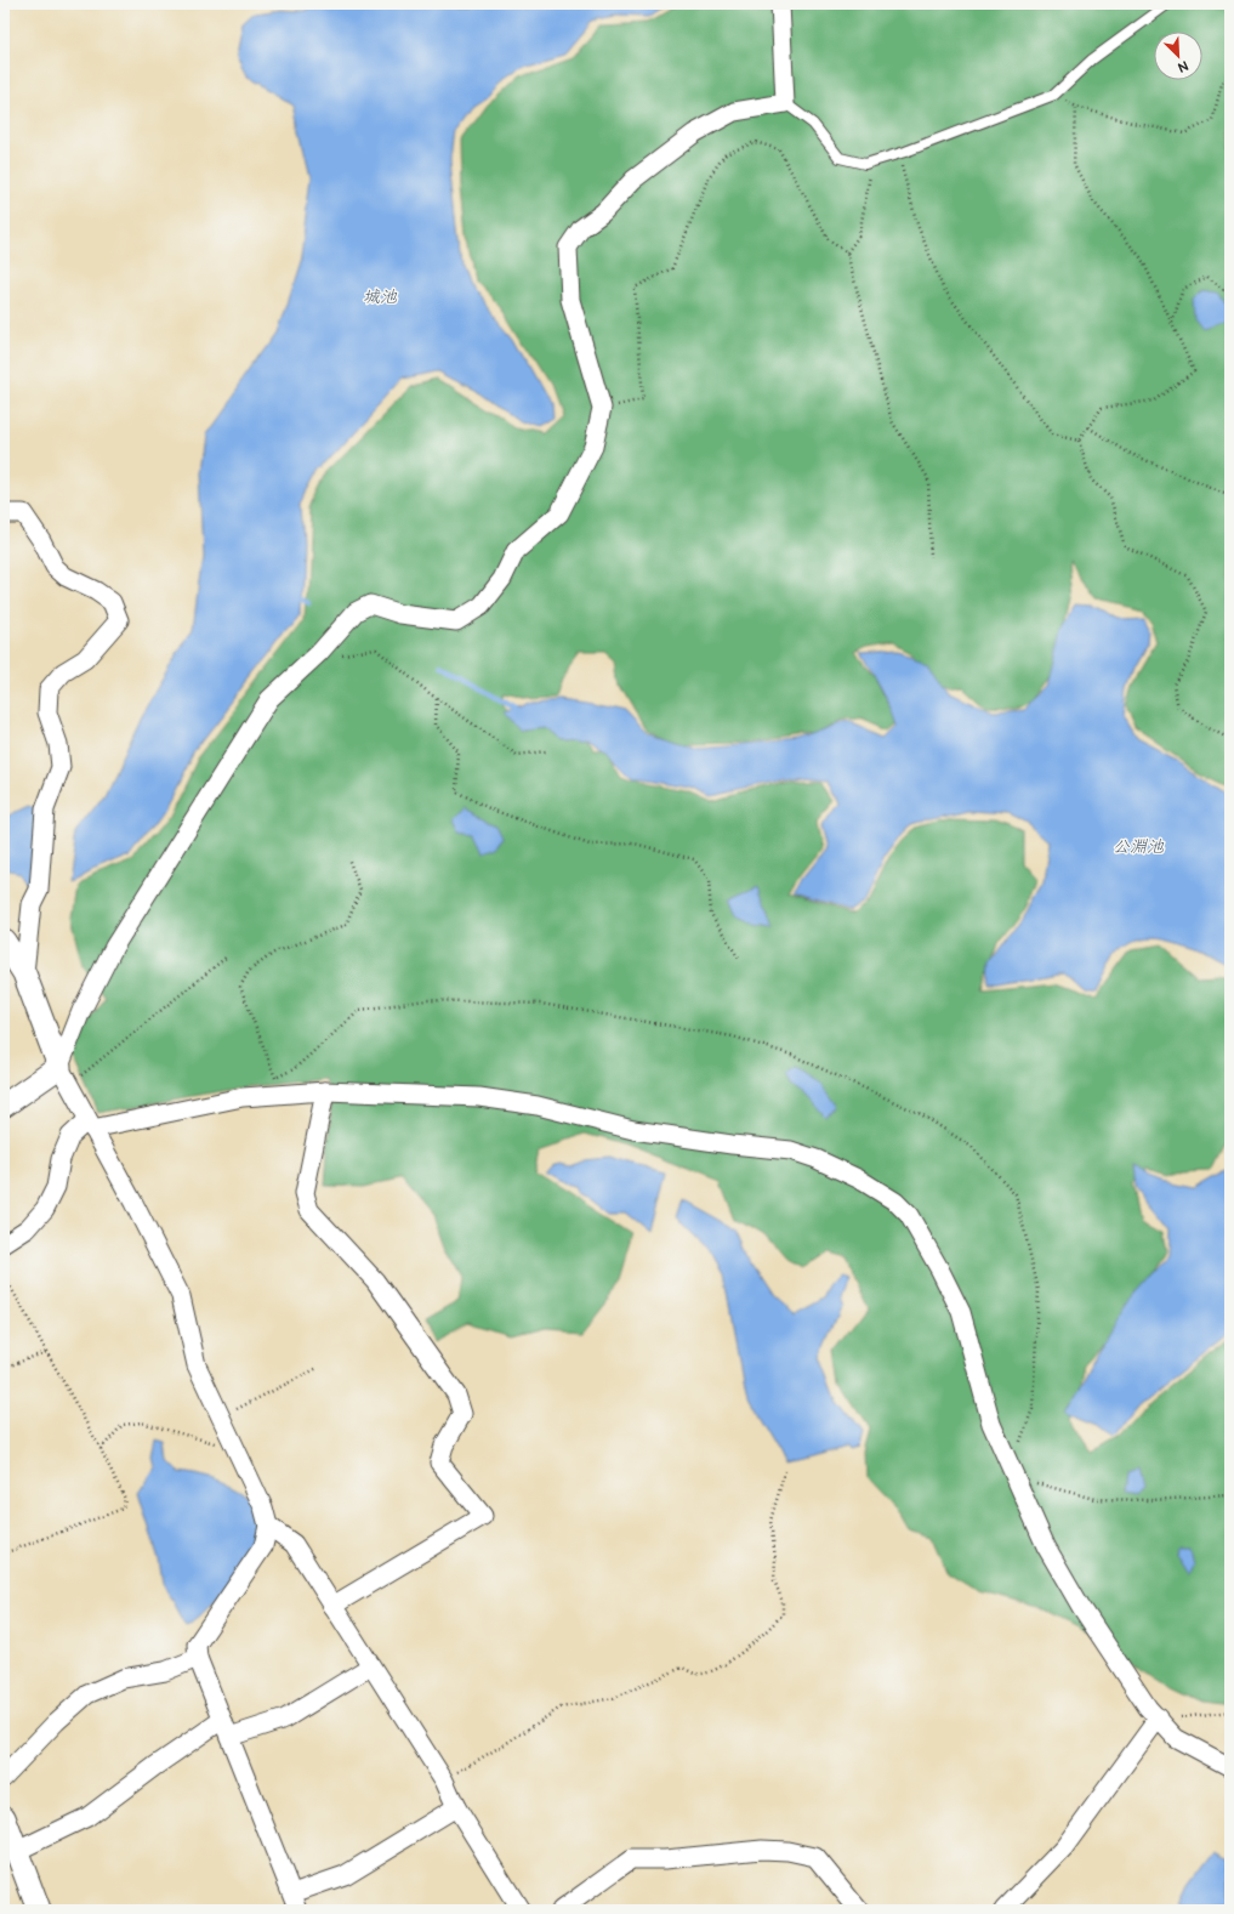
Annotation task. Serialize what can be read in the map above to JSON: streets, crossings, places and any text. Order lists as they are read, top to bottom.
{
  "water": ["城池", "公淵池"],
  "north": "bottom right"
}
